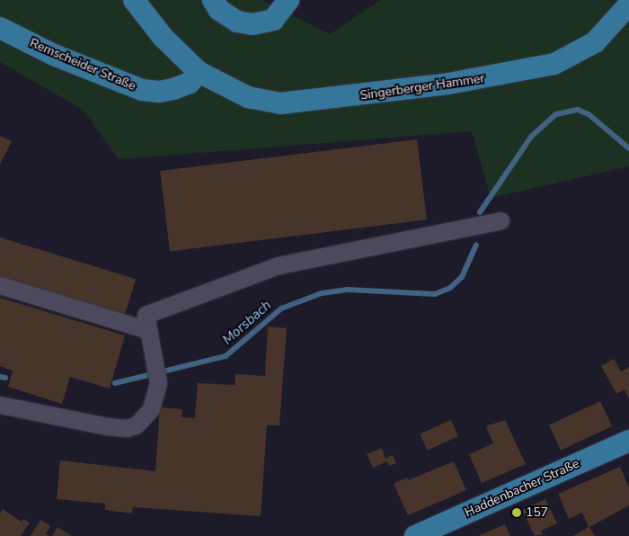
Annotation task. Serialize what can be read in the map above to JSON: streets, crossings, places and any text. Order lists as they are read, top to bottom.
{
  "streets": {
    "main road": ["Remscheider Straße", "Singerberger Hammer", "Haddenbacher Straße"]
  },
  "crossings": [
    ["Remscheider Straße", "Singerberger Hammer"]
  ],
  "water": ["Morsbach"],
  "places": ["157"]
}
